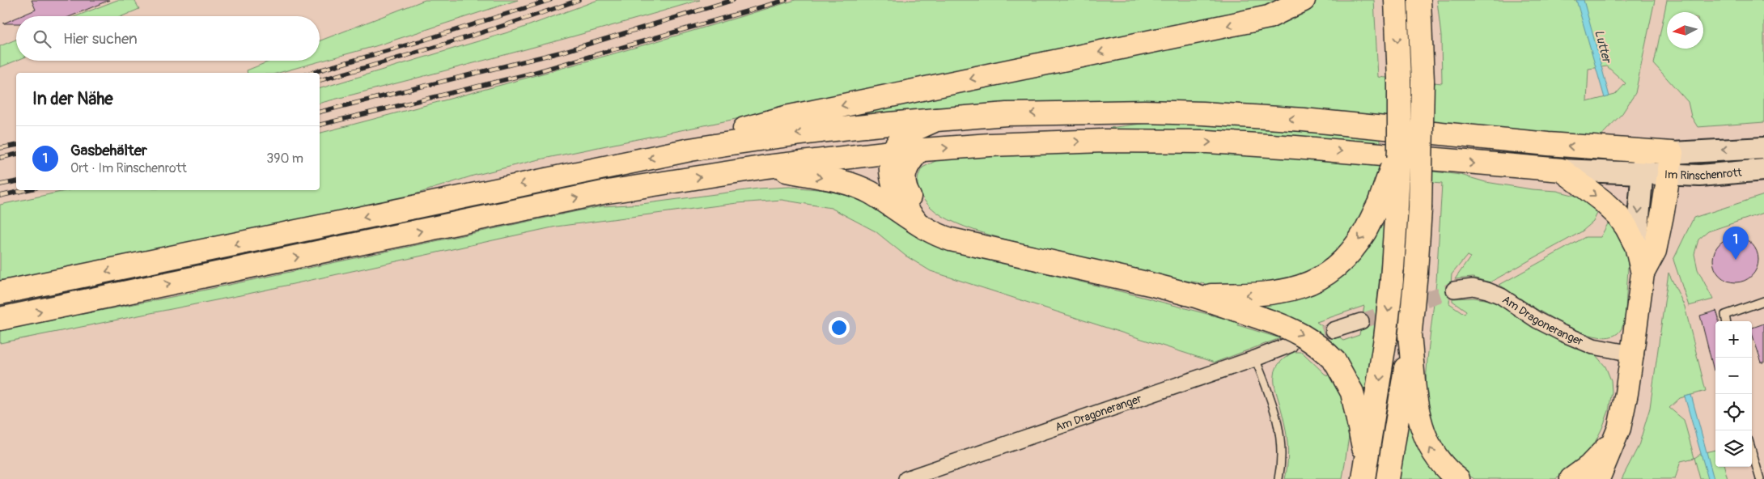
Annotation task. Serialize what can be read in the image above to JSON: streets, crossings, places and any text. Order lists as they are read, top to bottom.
{
  "streets": {
    "main road": ["Im Rinschenrott"],
    "street": ["Am Dragoneranger"]
  },
  "water": ["Lutter"],
  "north": "left",
  "page": {
    "search": "Hier suchen",
    "heading": "In der Nähe",
    "list": [
      {
        "mark": "1",
        "name": "Gasbehälter",
        "note": "Ort · Im Rinschenrott",
        "value": "390 m"
      }
    ],
    "pins": "1",
    "map_buttons": ["+", "−"]
  }
}
